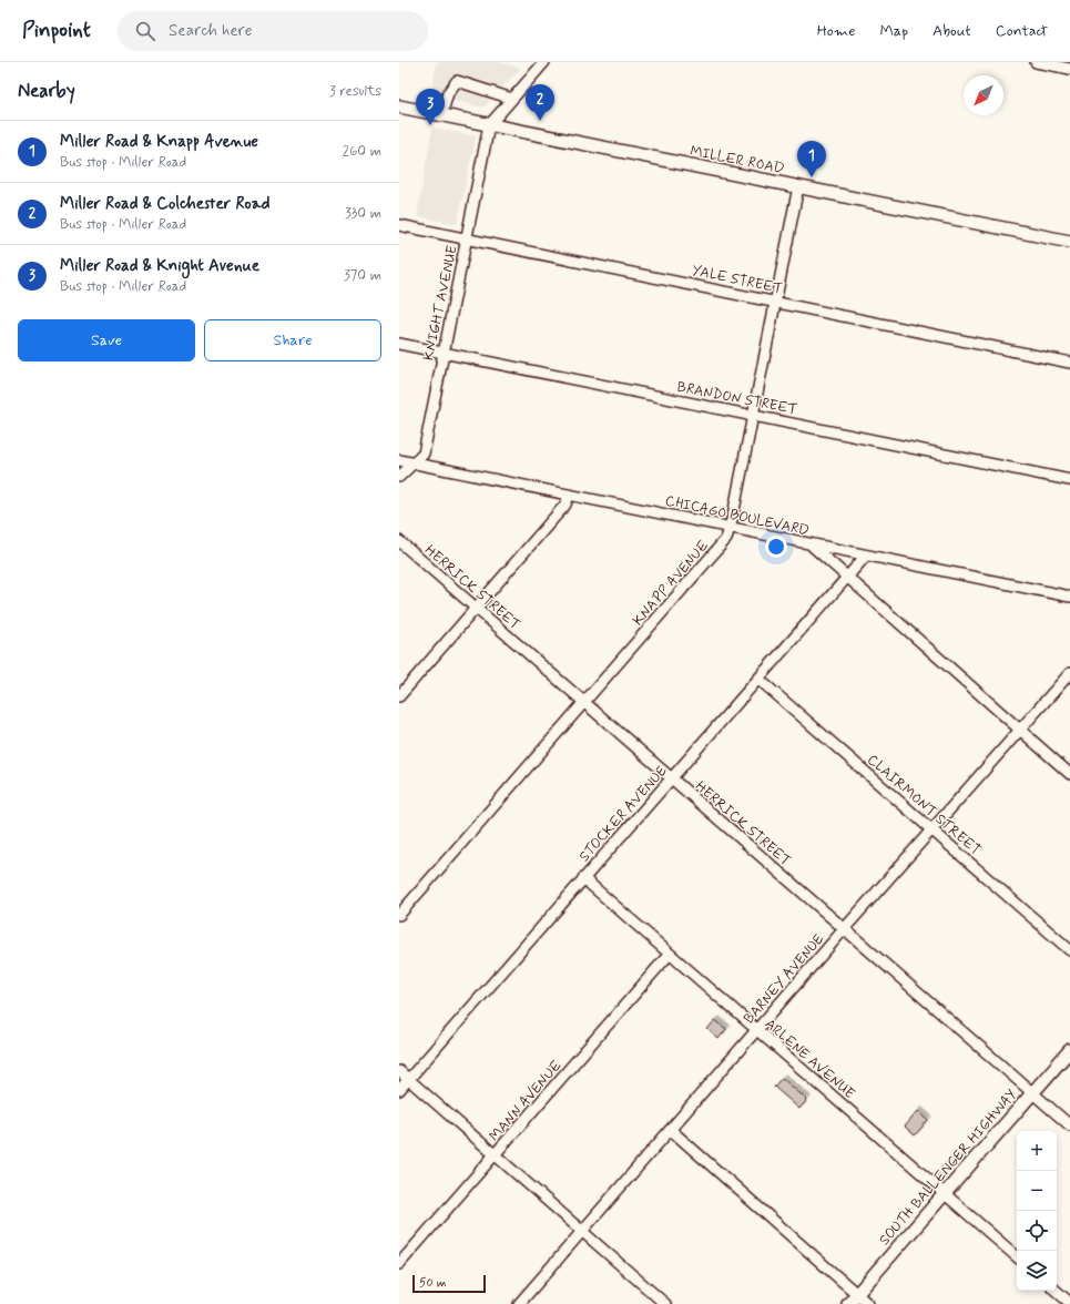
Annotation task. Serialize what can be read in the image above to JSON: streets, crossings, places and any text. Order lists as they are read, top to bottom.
{
  "streets": {
    "main road": ["MILLER ROAD", "SOUTH BALLENGER HIGHWAY"],
    "street": [
      "YALE STREET",
      "KNIGHT AVENUE",
      "BRANDON STREET",
      "CHICAGO BOULEVARD",
      "KNAPP AVENUE",
      "HERRICK STREET",
      "CLAIRMONT STREET",
      "STOCKER AVENUE",
      "BARNEY AVENUE",
      "ARLENE AVENUE",
      "MANN AVENUE"
    ]
  },
  "crossings": [
    ["MILLER ROAD", "KNIGHT AVENUE"],
    ["MILLER ROAD", "KNAPP AVENUE"],
    ["YALE STREET", "KNIGHT AVENUE"],
    ["YALE STREET", "KNAPP AVENUE"],
    ["KNIGHT AVENUE", "BRANDON STREET"],
    ["KNIGHT AVENUE", "CHICAGO BOULEVARD"],
    ["BRANDON STREET", "KNAPP AVENUE"],
    ["CHICAGO BOULEVARD", "KNAPP AVENUE"],
    ["CHICAGO BOULEVARD", "STOCKER AVENUE"],
    ["KNAPP AVENUE", "HERRICK STREET"],
    ["HERRICK STREET", "STOCKER AVENUE"],
    ["HERRICK STREET", "BARNEY AVENUE"],
    ["HERRICK STREET", "SOUTH BALLENGER HIGHWAY"],
    ["CLAIRMONT STREET", "STOCKER AVENUE"],
    ["CLAIRMONT STREET", "BARNEY AVENUE"],
    ["STOCKER AVENUE", "ARLENE AVENUE"],
    ["BARNEY AVENUE", "ARLENE AVENUE"],
    ["ARLENE AVENUE", "MANN AVENUE"],
    ["ARLENE AVENUE", "SOUTH BALLENGER HIGHWAY"]
  ],
  "scale_bar": "50 m",
  "north": "bottom left",
  "page": {
    "header": "Pinpoint",
    "search": "Search here",
    "nav": [
      "Home",
      "Map",
      "About",
      "Contact"
    ],
    "heading": ["Nearby", "3 results"],
    "pins": ["2", "3", "1"],
    "list": [
      {
        "mark": "1",
        "name": "Miller Road & Knapp Avenue",
        "note": "Bus stop · Miller Road",
        "value": "260 m"
      },
      {
        "mark": "2",
        "name": "Miller Road & Colchester Road",
        "note": "Bus stop · Miller Road",
        "value": "330 m"
      },
      {
        "mark": "3",
        "name": "Miller Road & Knight Avenue",
        "note": "Bus stop · Miller Road",
        "value": "370 m"
      }
    ],
    "buttons": ["Save", "Share"],
    "map_buttons": ["+", "−"],
    "scale": "50 m"
  }
}
